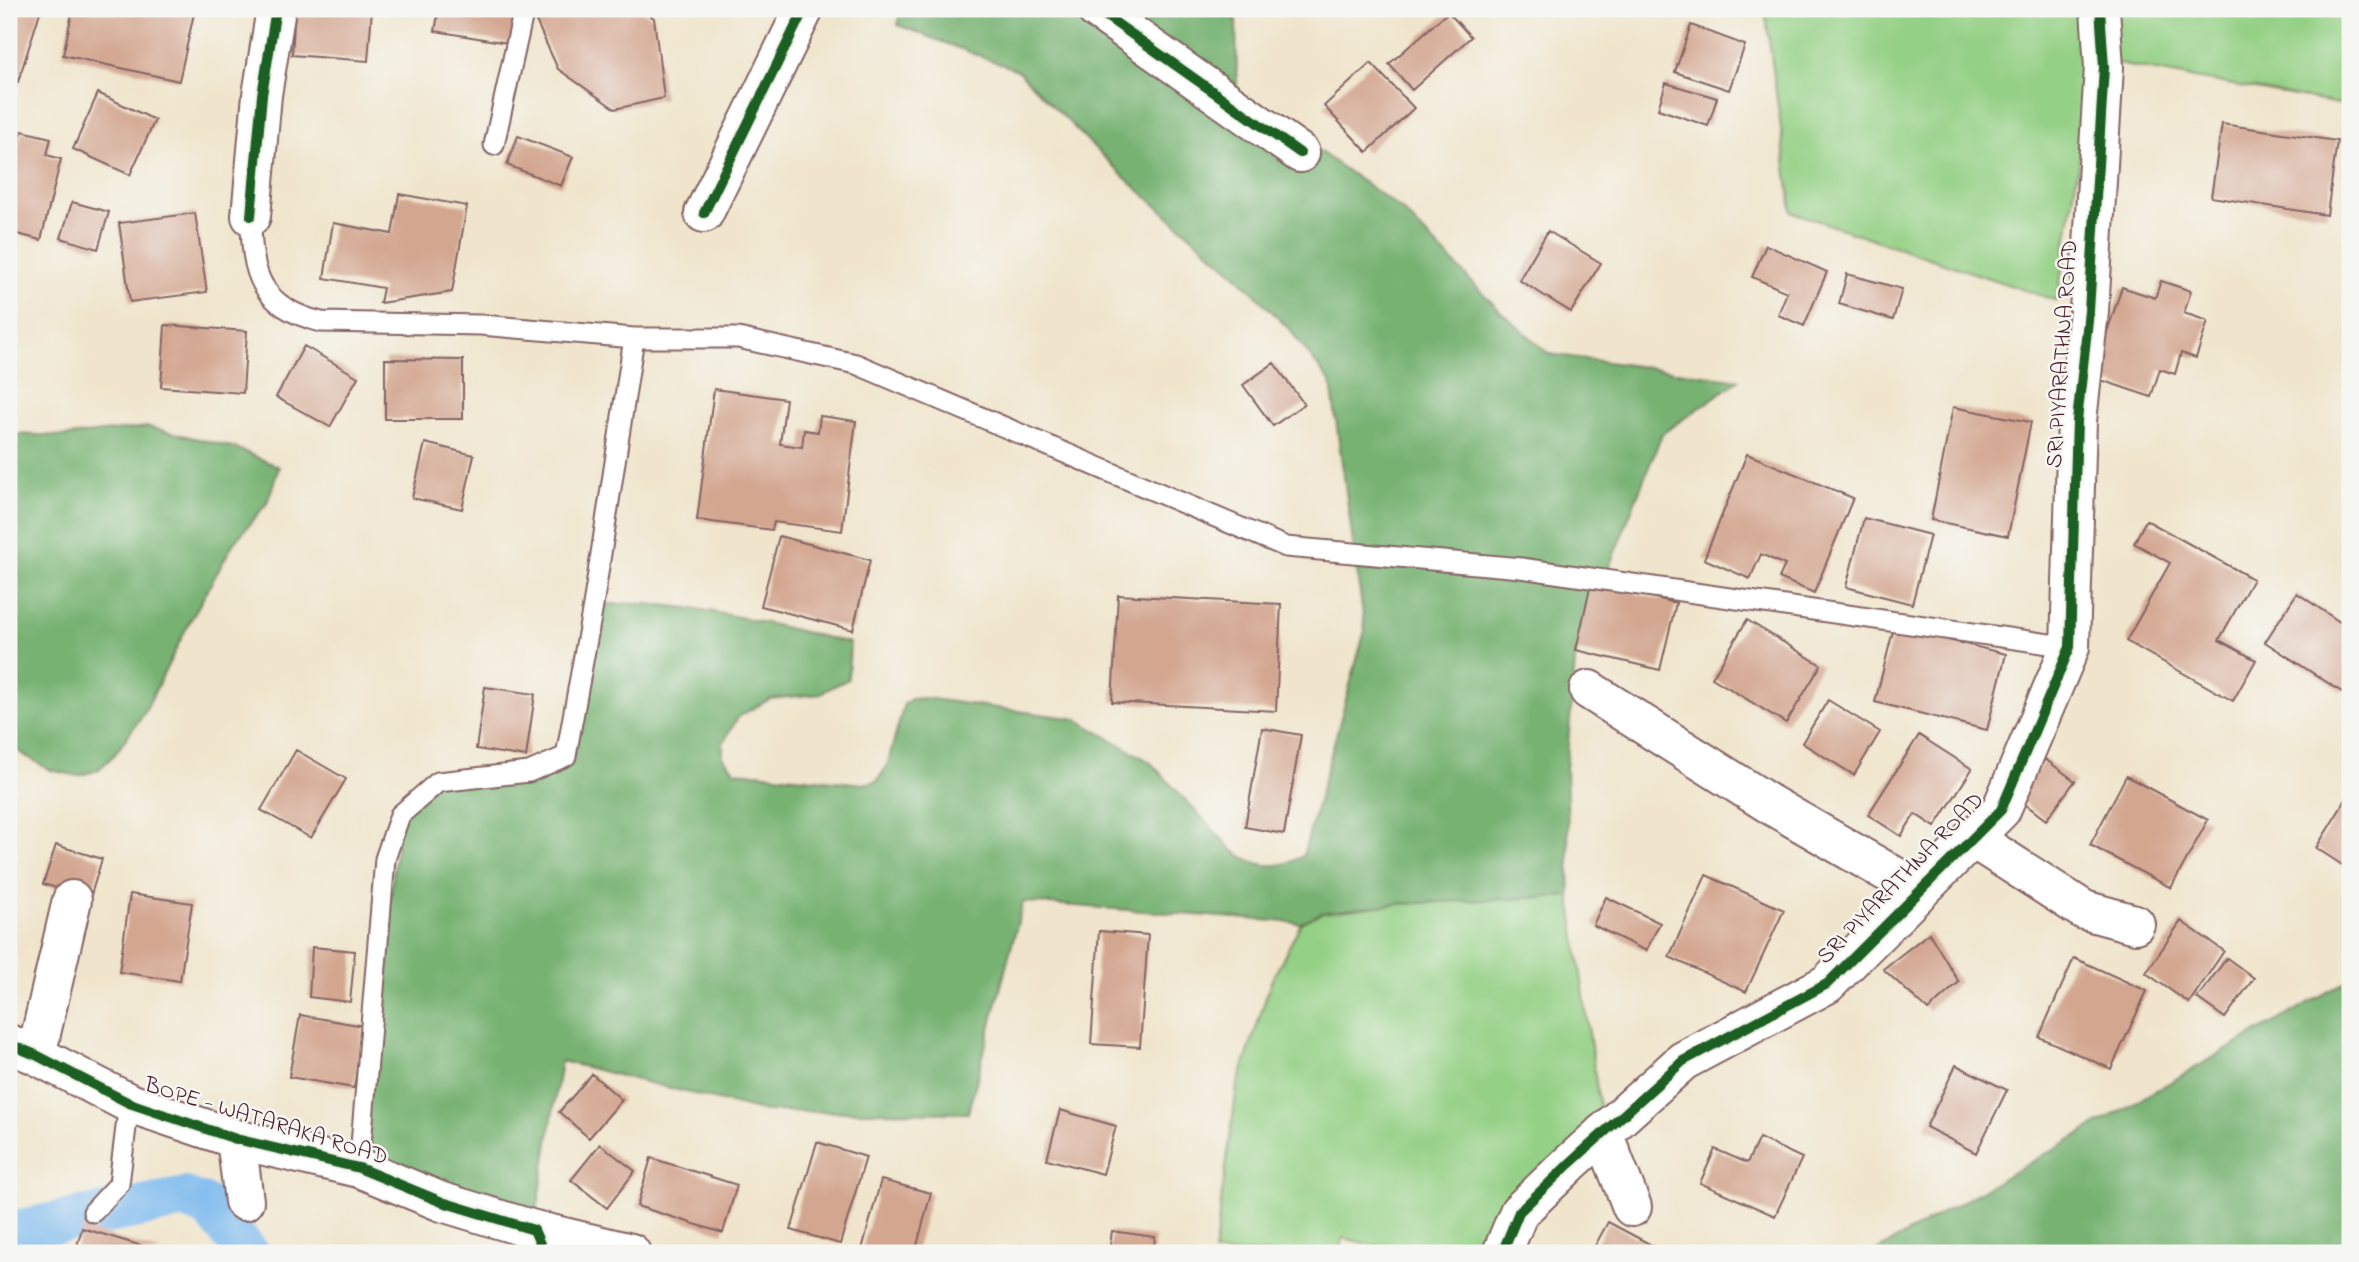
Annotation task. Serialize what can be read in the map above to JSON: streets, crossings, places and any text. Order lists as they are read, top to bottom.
{
  "streets": {
    "street": ["SRI PIYARATHNA ROAD", "BOPE - WATARAKA ROAD"]
  }
}
